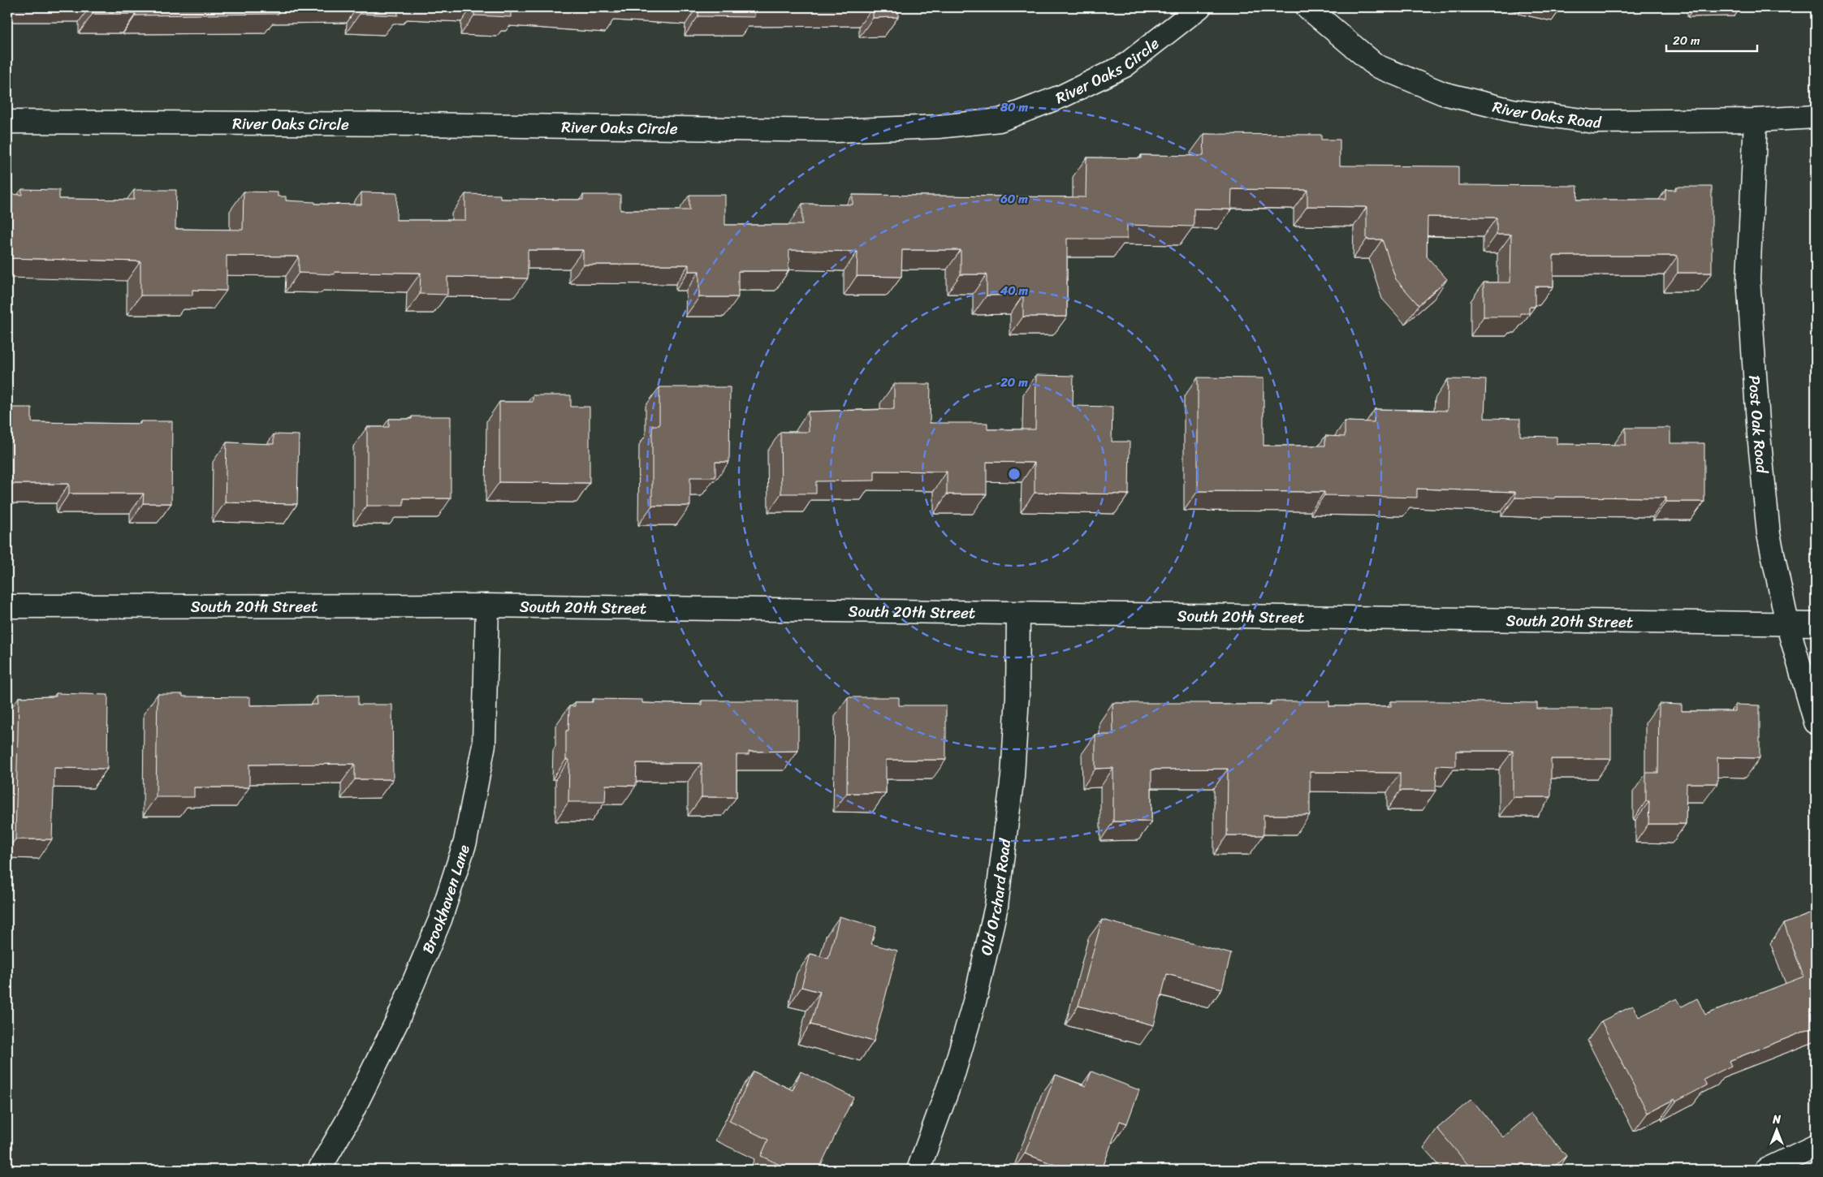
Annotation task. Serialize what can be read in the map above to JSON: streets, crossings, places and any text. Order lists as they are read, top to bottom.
{
  "streets": {
    "street": [
      "River Oaks Circle",
      "River Oaks Road",
      "Post Oak Road",
      "South 20th Street",
      "Old Orchard Road",
      "Brookhaven Lane"
    ]
  },
  "crossings": [
    ["River Oaks Road", "Post Oak Road"],
    ["Post Oak Road", "South 20th Street"],
    ["South 20th Street", "Old Orchard Road"],
    ["South 20th Street", "Brookhaven Lane"]
  ],
  "scale_bar": "20 m",
  "north": "top",
  "rings": [
    "80 m",
    "60 m",
    "40 m",
    "20 m"
  ]
}
